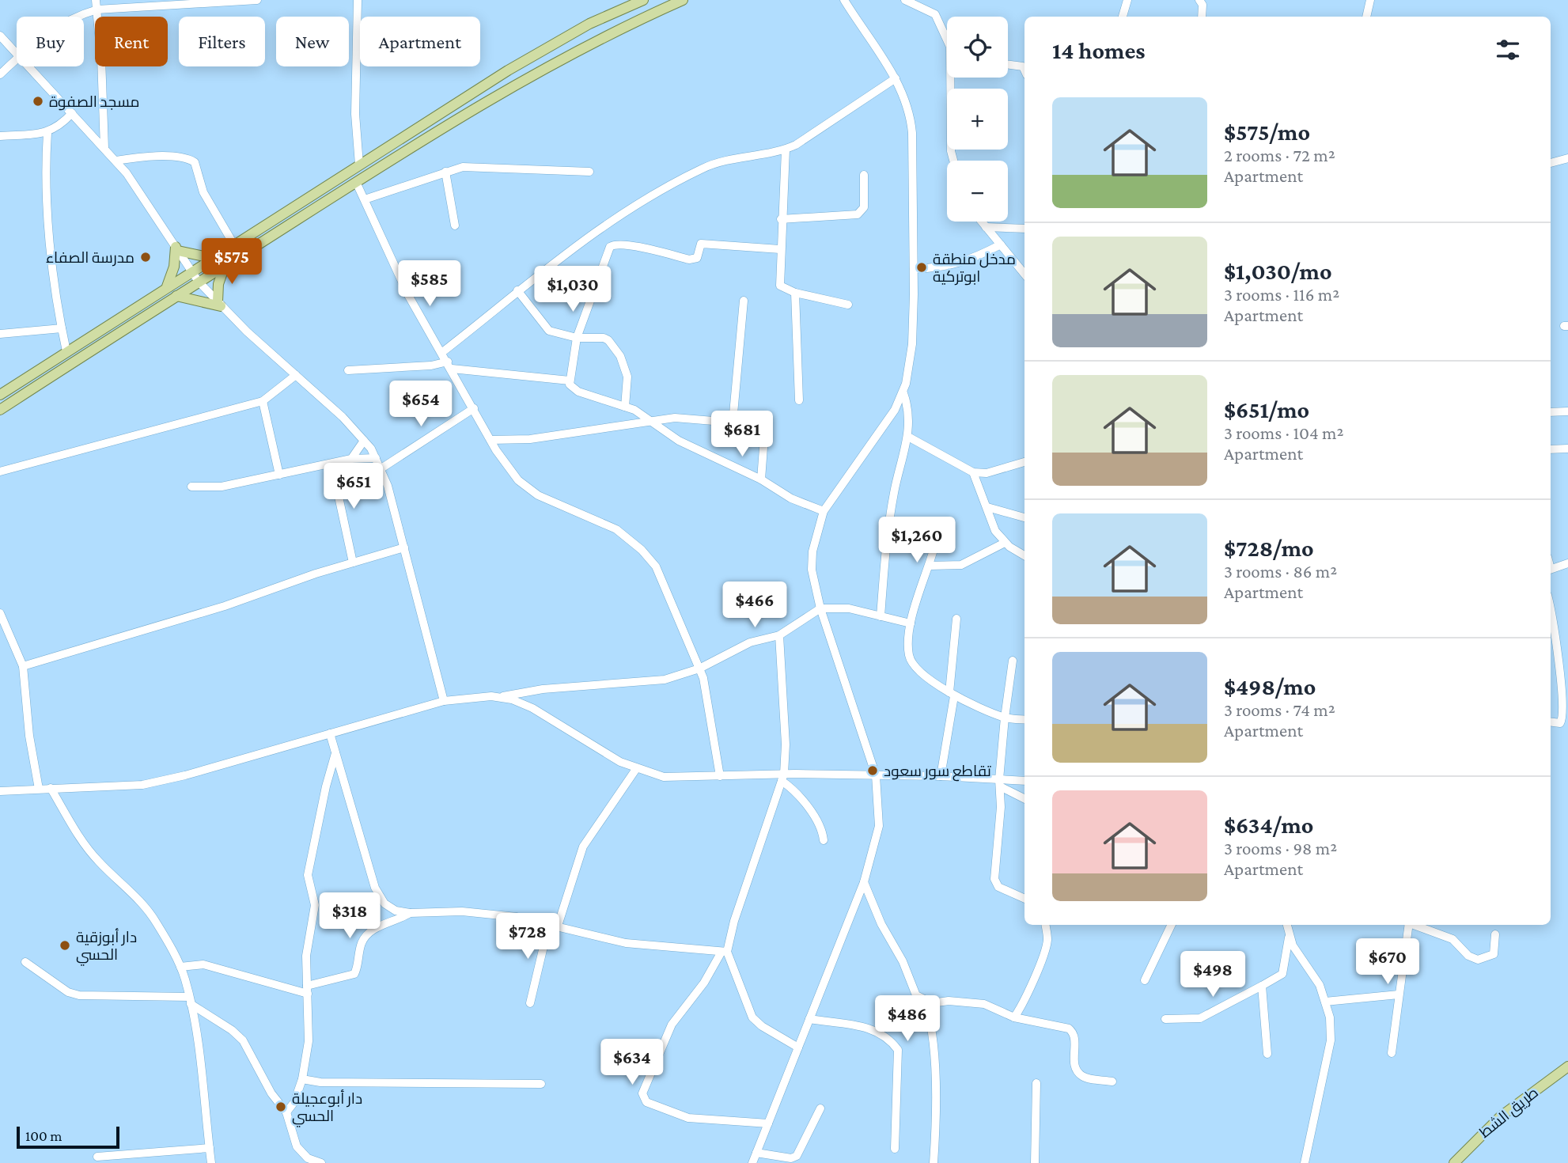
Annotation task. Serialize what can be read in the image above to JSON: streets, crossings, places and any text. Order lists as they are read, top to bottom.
{
  "streets": {
    "main road": ["طريق الشط"]
  },
  "places": [
    "مسجد الصفوة",
    "مدرسة الصفاء",
    "مدخل منطقة ابوتركية",
    "تقاطع سور سعود",
    "دار أبوزقية الحسي",
    "دار أبوعجيلة الحسي"
  ],
  "scale_bar": "100 m",
  "page": {
    "map_buttons": ["+", "−"],
    "chip": [
      "Buy",
      "Rent",
      "Filters",
      "New",
      "Apartment"
    ],
    "heading": "14 homes",
    "list": [
      {
        "name": "$575/mo",
        "note": "2 rooms · 72 m² · Apartment"
      },
      {
        "name": "$1,030/mo",
        "note": "3 rooms · 116 m² · Apartment"
      },
      {
        "name": "$651/mo",
        "note": "3 rooms · 104 m² · Apartment"
      },
      {
        "name": "$728/mo",
        "note": "3 rooms · 86 m² · Apartment"
      },
      {
        "name": "$498/mo",
        "note": "3 rooms · 74 m² · Apartment"
      },
      {
        "name": "$634/mo",
        "note": "3 rooms · 98 m² · Apartment"
      }
    ],
    "price": [
      "$575",
      "$585",
      "$1,030",
      "$654",
      "$681",
      "$651",
      "$1,260",
      "$466",
      "$318",
      "$728",
      "$670",
      "$498",
      "$486",
      "$634"
    ],
    "scale": "100 m"
  }
}
